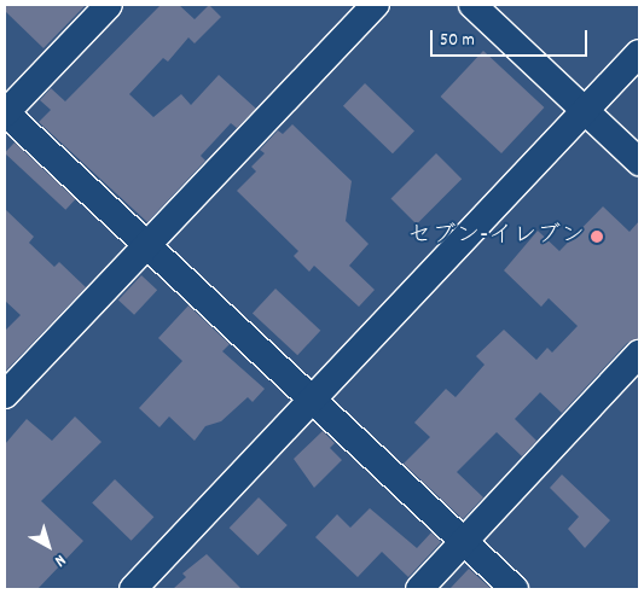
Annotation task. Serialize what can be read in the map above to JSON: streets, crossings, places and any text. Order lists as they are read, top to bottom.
{
  "places": ["セブン-イレブン"],
  "scale_bar": "50 m",
  "north": "bottom right"
}
